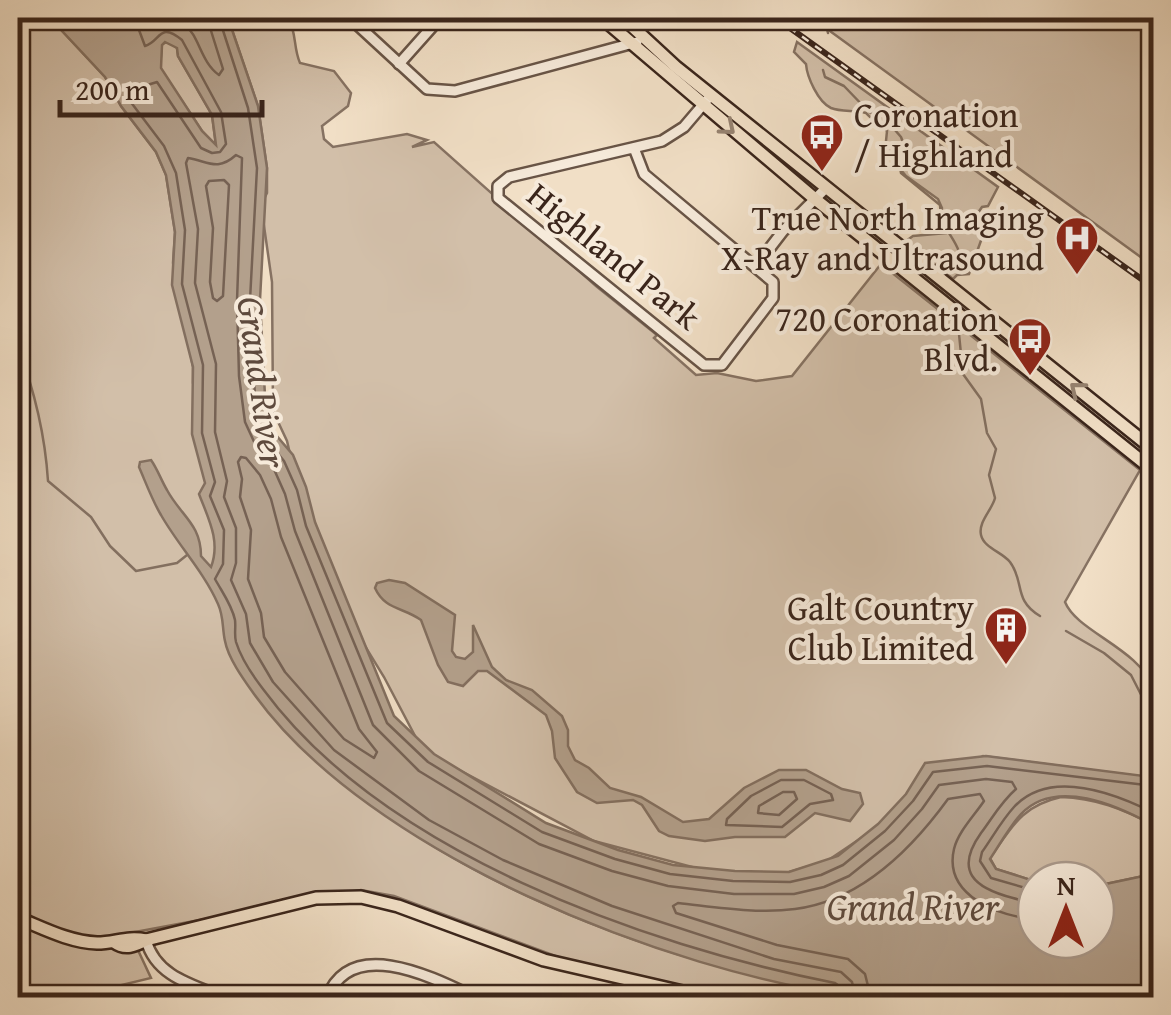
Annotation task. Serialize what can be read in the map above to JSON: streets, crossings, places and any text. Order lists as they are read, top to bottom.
{
  "streets": {
    "street": ["Highland Park"]
  },
  "water": ["Grand River"],
  "places": {
    "bus stop": ["Coronation / Highland", "720 Coronation Blvd."],
    "hospital": ["True North Imaging X-Ray and Ultrasound"],
    "building": ["Galt Country Club Limited"]
  },
  "scale_bar": "200 m",
  "north": "top"
}
